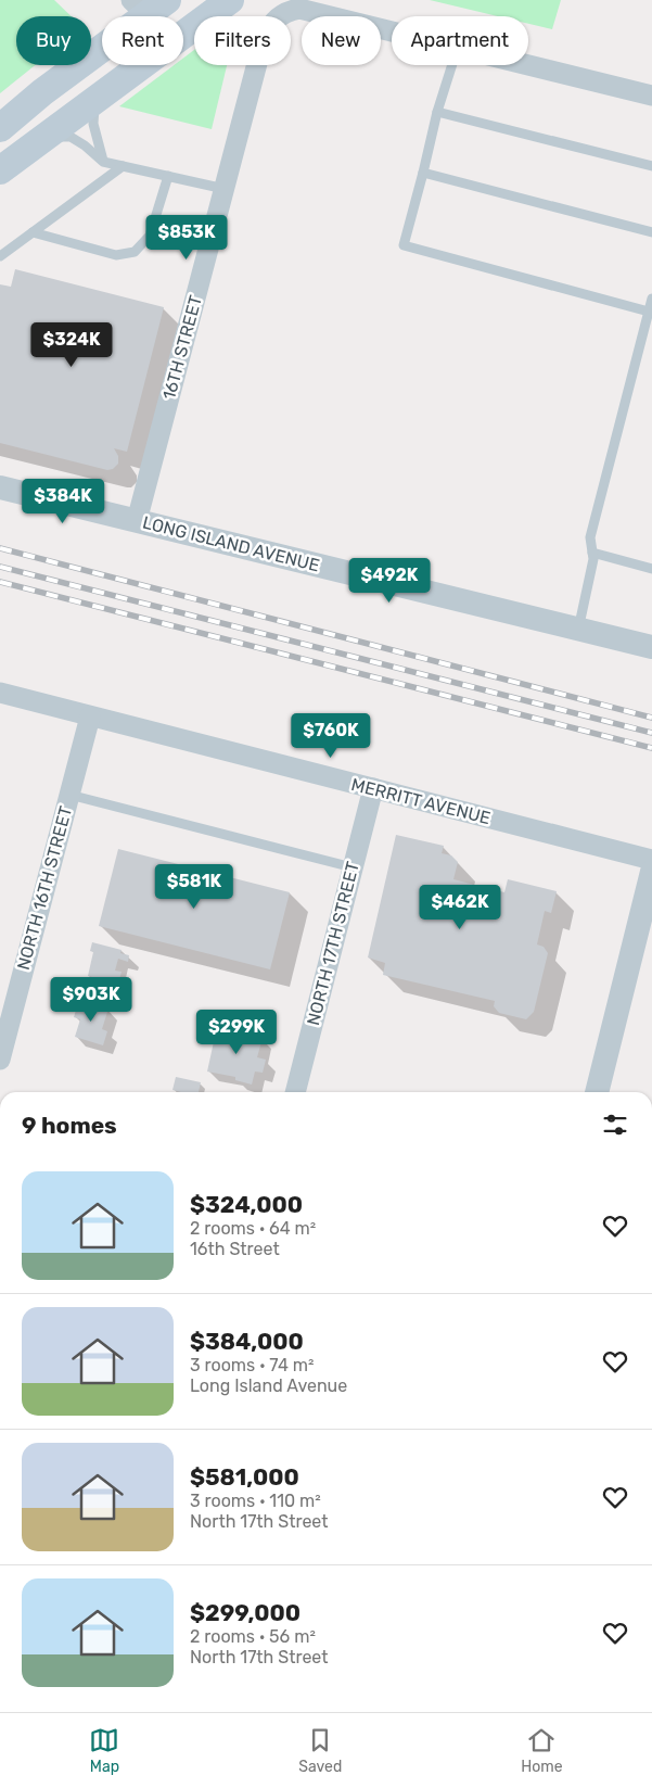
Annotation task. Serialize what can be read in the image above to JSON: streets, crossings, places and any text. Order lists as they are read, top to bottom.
{
  "streets": {
    "street": [
      "16TH STREET",
      "LONG ISLAND AVENUE",
      "MERRITT AVENUE",
      "NORTH 16TH STREET",
      "NORTH 17TH STREET"
    ]
  },
  "crossings": [
    ["16TH STREET", "LONG ISLAND AVENUE"],
    ["MERRITT AVENUE", "NORTH 16TH STREET"],
    ["MERRITT AVENUE", "NORTH 17TH STREET"]
  ],
  "page": {
    "chip": [
      "Buy",
      "Rent",
      "Filters",
      "New",
      "Apartment"
    ],
    "price": [
      "$853K",
      "$324K",
      "$384K",
      "$492K",
      "$760K",
      "$581K",
      "$462K",
      "$903K",
      "$299K"
    ],
    "heading": "9 homes",
    "list": [
      {
        "name": "$324,000",
        "note": "2 rooms · 64 m² · 16th Street"
      },
      {
        "name": "$384,000",
        "note": "3 rooms · 74 m² · Long Island Avenue"
      },
      {
        "name": "$581,000",
        "note": "3 rooms · 110 m² · North 17th Street"
      },
      {
        "name": "$299,000",
        "note": "2 rooms · 56 m² · North 17th Street"
      }
    ],
    "tabs": ["Map", "Saved", "Home"]
  }
}
